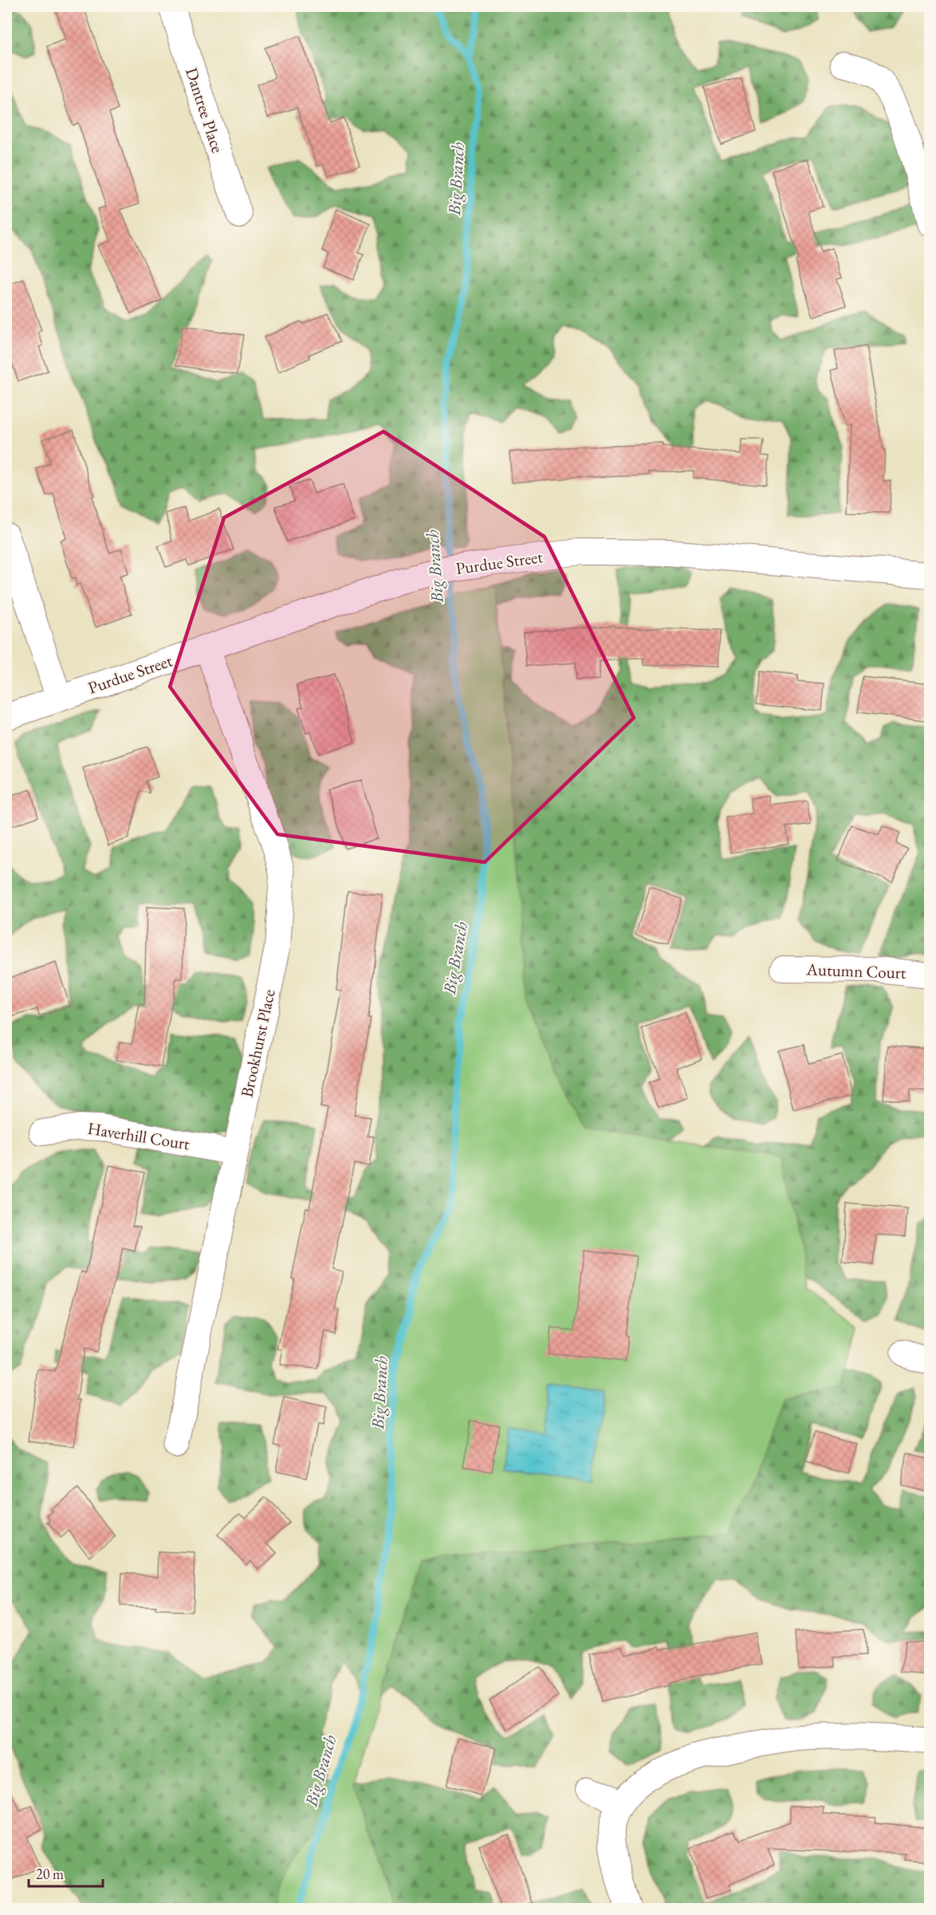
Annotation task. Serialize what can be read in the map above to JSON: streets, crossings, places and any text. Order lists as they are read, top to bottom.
{
  "streets": {
    "street": [
      "Dantree Place",
      "Purdue Street",
      "Autumn Court",
      "Brookhurst Place",
      "Haverhill Court"
    ]
  },
  "crossings": [
    ["Purdue Street", "Brookhurst Place"],
    ["Brookhurst Place", "Haverhill Court"]
  ],
  "water": ["Big Branch"],
  "scale_bar": "20 m"
}
